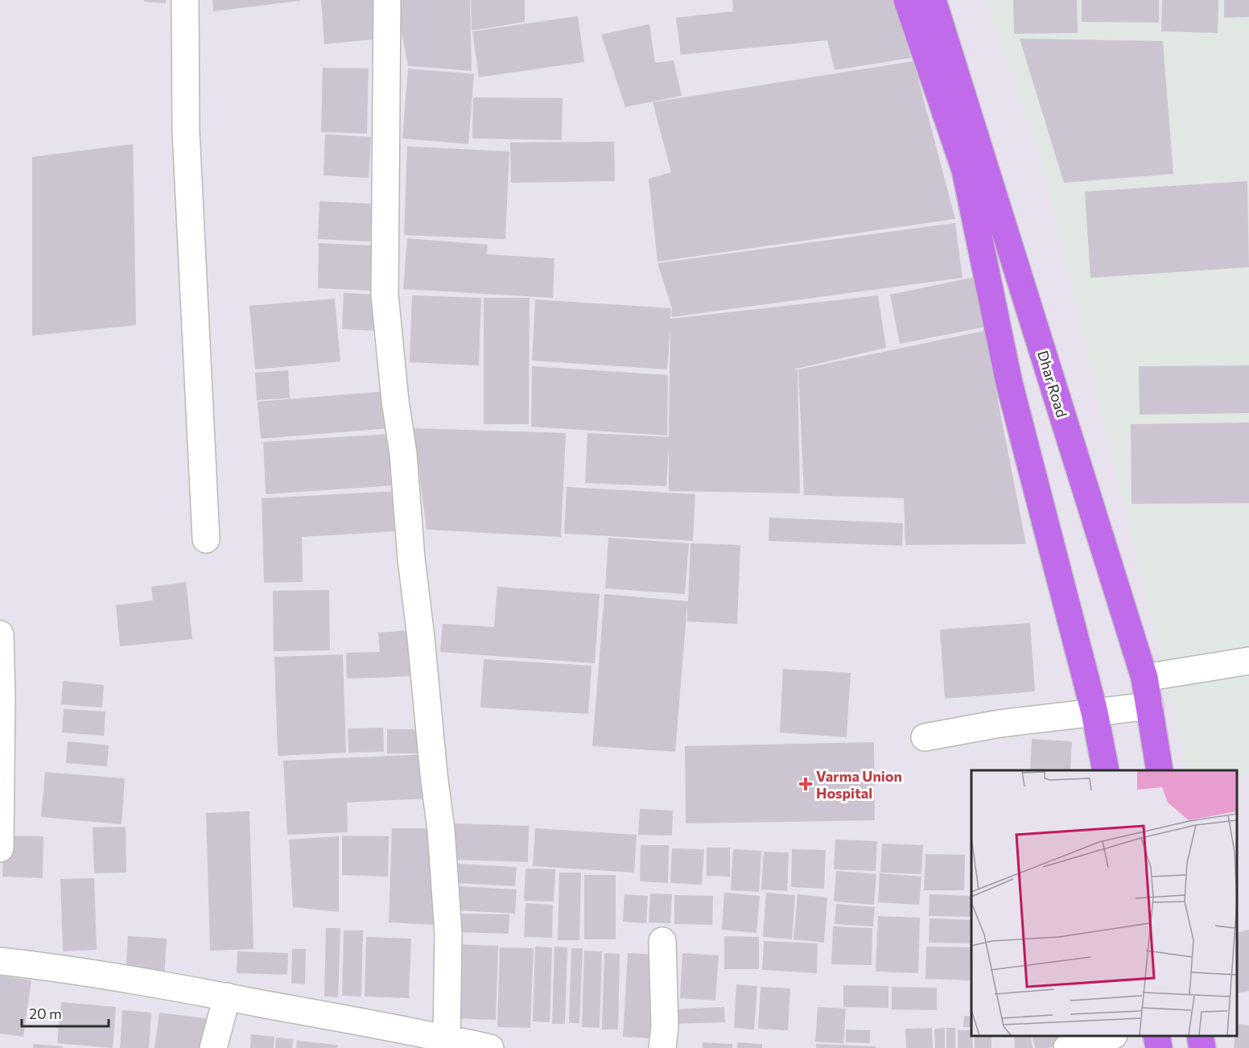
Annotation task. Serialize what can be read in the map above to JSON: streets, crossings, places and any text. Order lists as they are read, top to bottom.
{
  "streets": {
    "main road": ["Dhar Road"]
  },
  "places": {
    "health": ["Varma Union Hospital"]
  },
  "scale_bar": "20 m"
}
